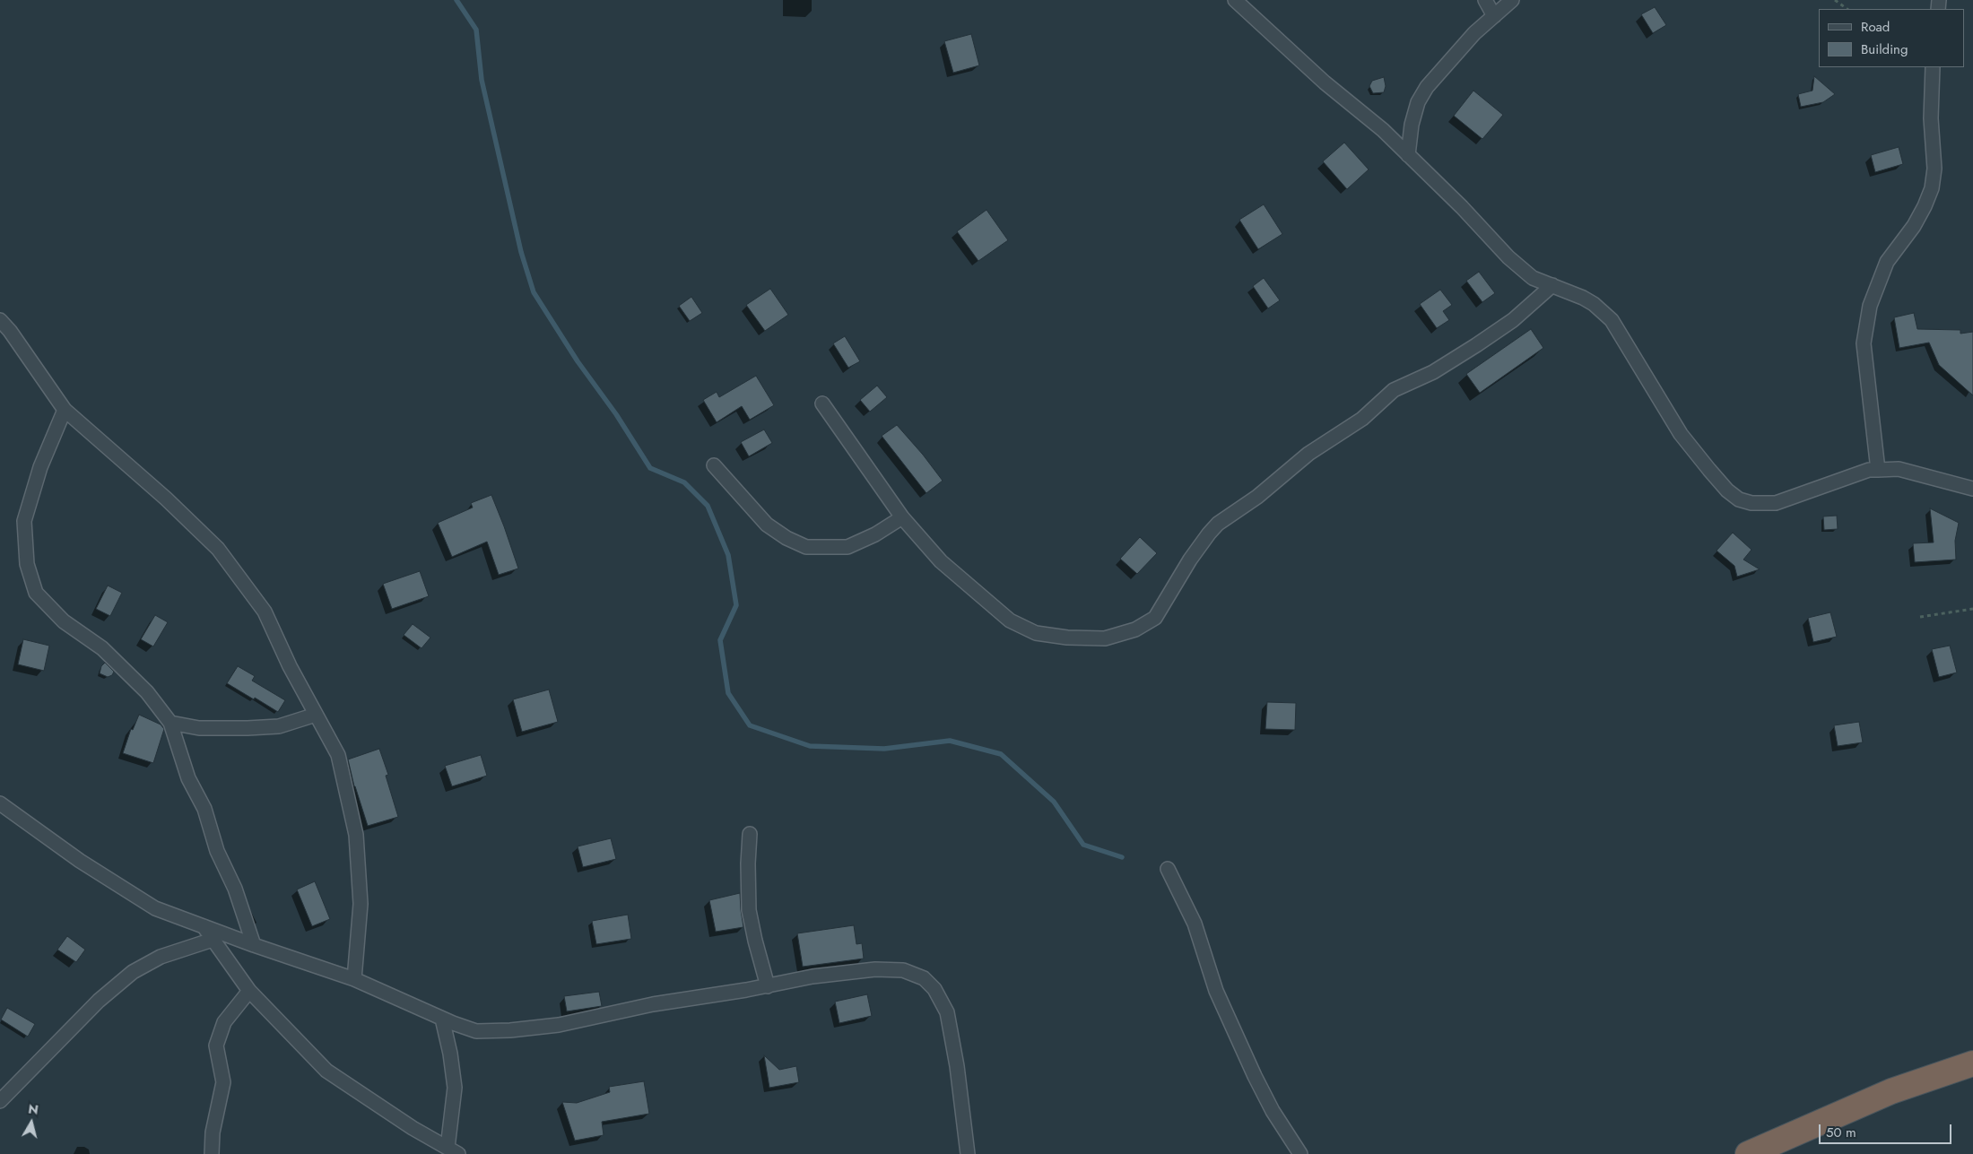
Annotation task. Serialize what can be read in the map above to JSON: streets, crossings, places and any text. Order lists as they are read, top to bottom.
{
  "legend": ["Road", "Building"],
  "scale_bar": "50 m",
  "north": "top"
}
